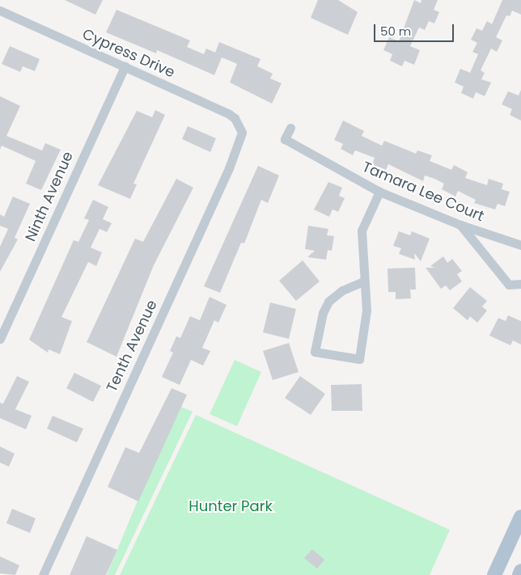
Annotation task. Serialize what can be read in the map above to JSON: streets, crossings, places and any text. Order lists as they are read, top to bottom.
{
  "streets": {
    "street": [
      "Cypress Drive",
      "Tamara Lee Court",
      "Ninth Avenue",
      "Tenth Avenue"
    ]
  },
  "crossings": [
    ["Cypress Drive", "Ninth Avenue"],
    ["Cypress Drive", "Tenth Avenue"]
  ],
  "parks": ["Hunter Park"],
  "scale_bar": "50 m"
}
